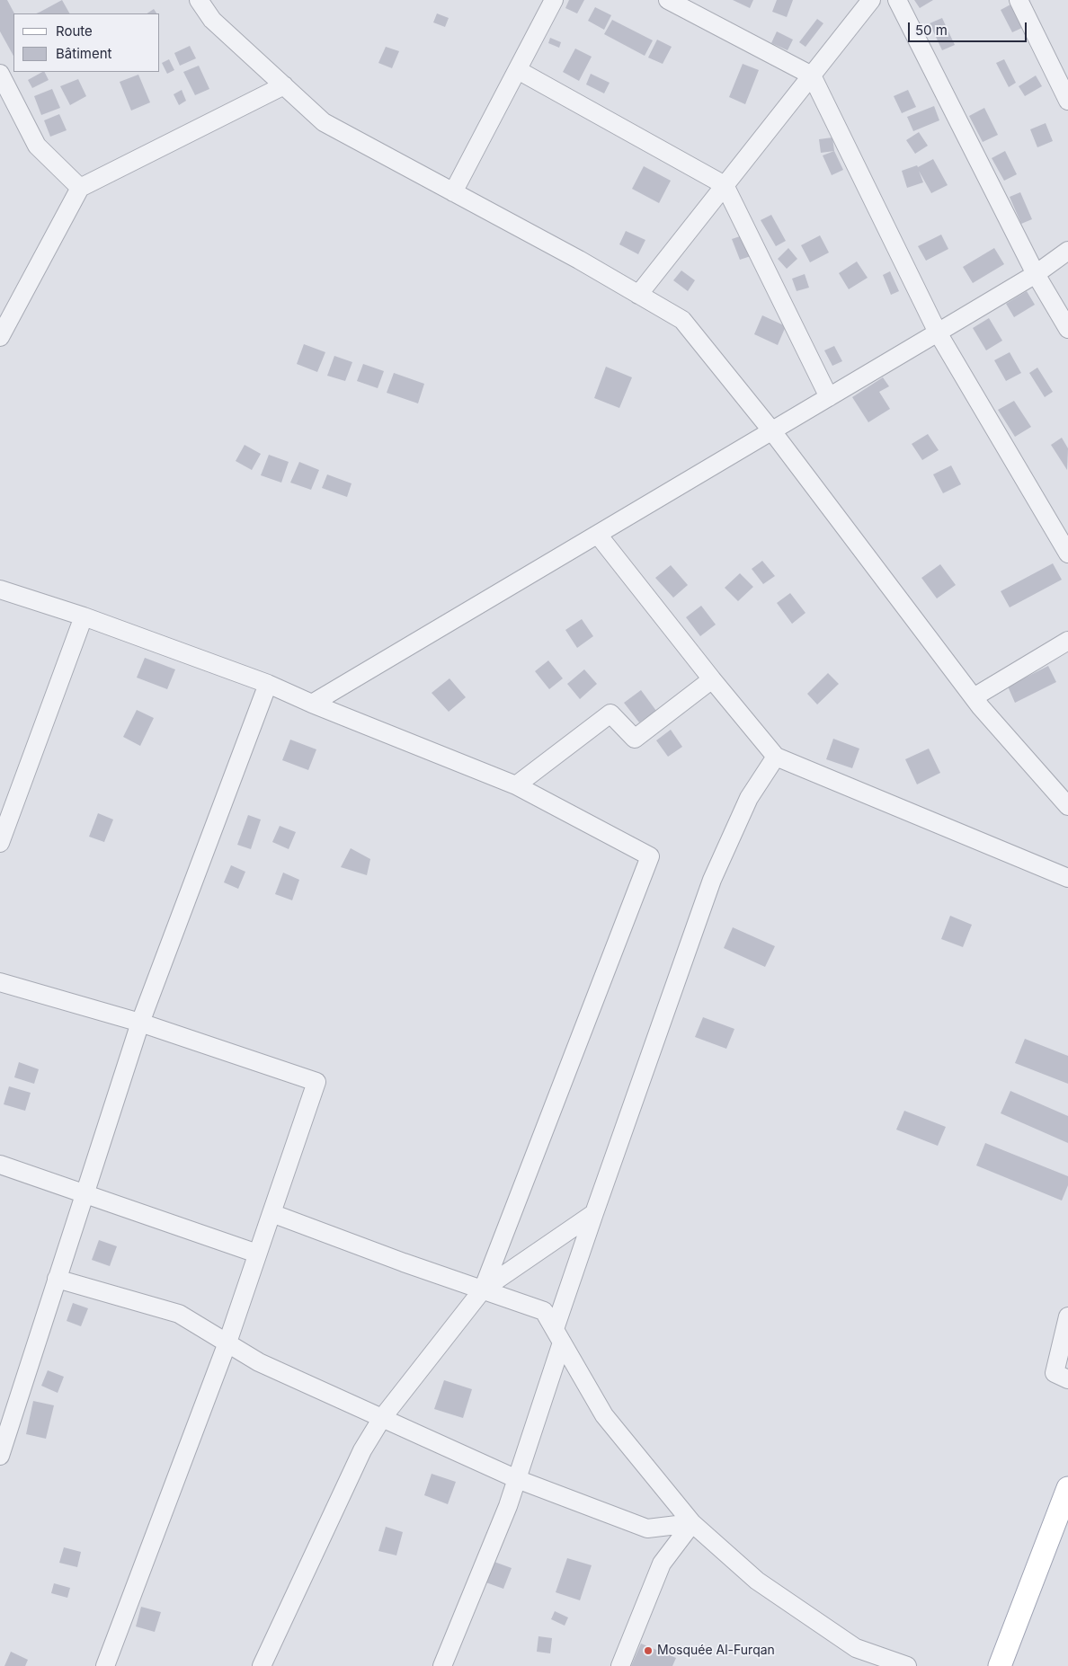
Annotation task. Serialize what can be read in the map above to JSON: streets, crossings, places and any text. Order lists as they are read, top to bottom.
{
  "places": ["Mosquée Al-Furqan"],
  "legend": ["Route", "Bâtiment"],
  "scale_bar": "50 m"
}
